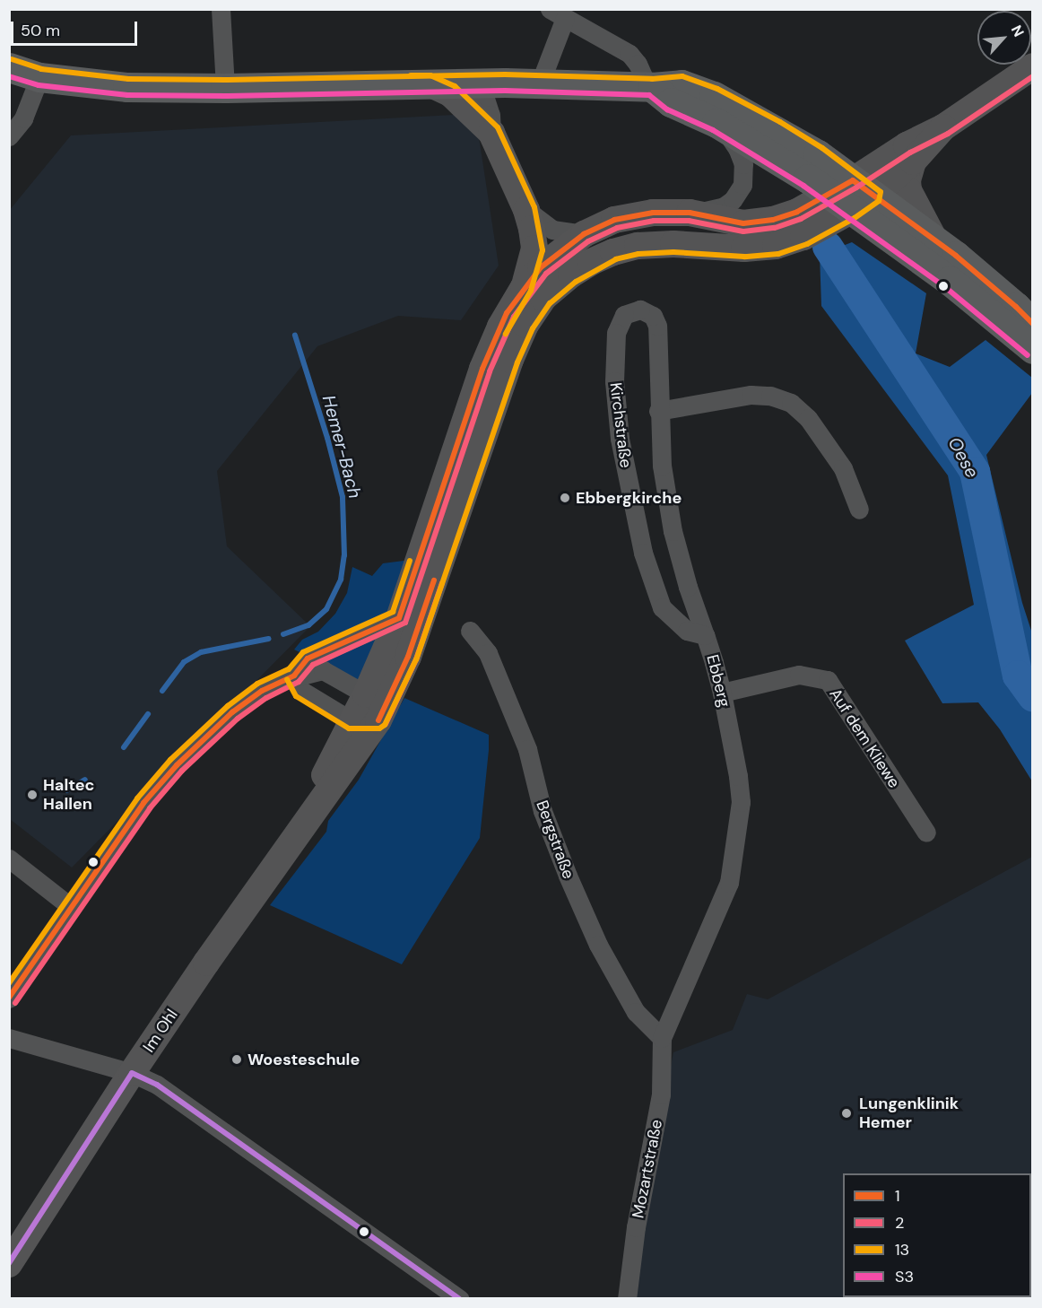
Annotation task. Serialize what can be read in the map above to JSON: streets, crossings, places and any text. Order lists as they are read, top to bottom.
{
  "streets": {
    "main road": ["Im Ohl"],
    "street": [
      "Kirchstraße",
      "Ebberg",
      "Auf dem Kliewe",
      "Bergstraße",
      "Mozartstraße"
    ]
  },
  "crossings": [
    ["Kirchstraße", "Ebberg"],
    ["Ebberg", "Auf dem Kliewe"],
    ["Ebberg", "Bergstraße"],
    ["Ebberg", "Mozartstraße"],
    ["Bergstraße", "Mozartstraße"]
  ],
  "water": ["Hemer-Bach", "Oese"],
  "places": [
    "Ebbergkirche",
    "Haltec Hallen",
    "Woesteschule",
    "Lungenklinik Hemer"
  ],
  "lines": [
    "transit line 13",
    "transit line 2",
    "transit line S3",
    "transit line 1"
  ],
  "legend": [
    "1",
    "2",
    "13",
    "S3"
  ],
  "scale_bar": "50 m",
  "north": "top right"
}
